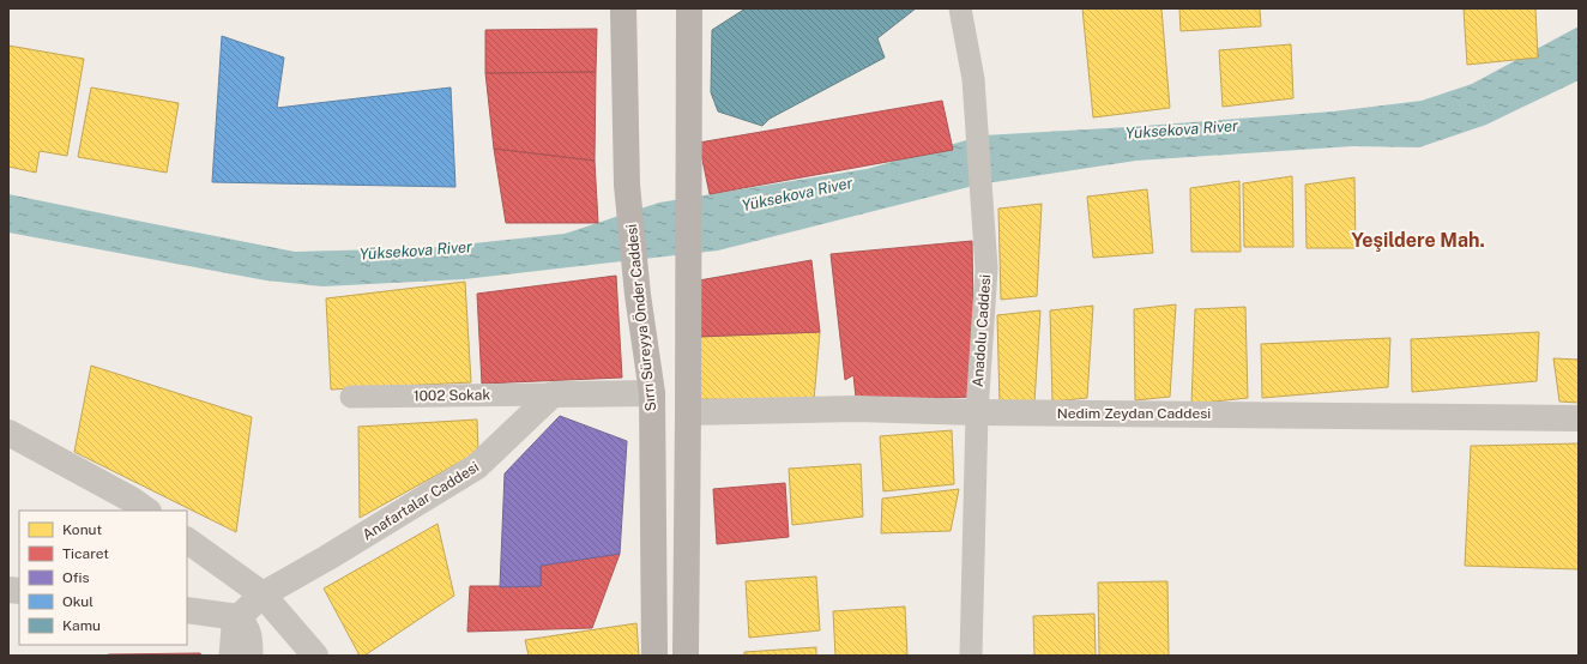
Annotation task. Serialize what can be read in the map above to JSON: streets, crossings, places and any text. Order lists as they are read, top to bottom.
{
  "streets": {
    "main road": ["Sırrı Süreyya Önder Caddesi"],
    "street": [
      "Anadolu Caddesi",
      "1002 Sokak",
      "Nedim Zeydan Caddesi",
      "Anafartalar Caddesi"
    ]
  },
  "crossings": [
    ["Anadolu Caddesi", "Nedim Zeydan Caddesi"],
    ["1002 Sokak", "Anafartalar Caddesi"]
  ],
  "districts": ["Yeşildere Mah."],
  "water": ["Yüksekova River"],
  "legend": [
    "Konut",
    "Ticaret",
    "Ofis",
    "Okul",
    "Kamu"
  ]
}
